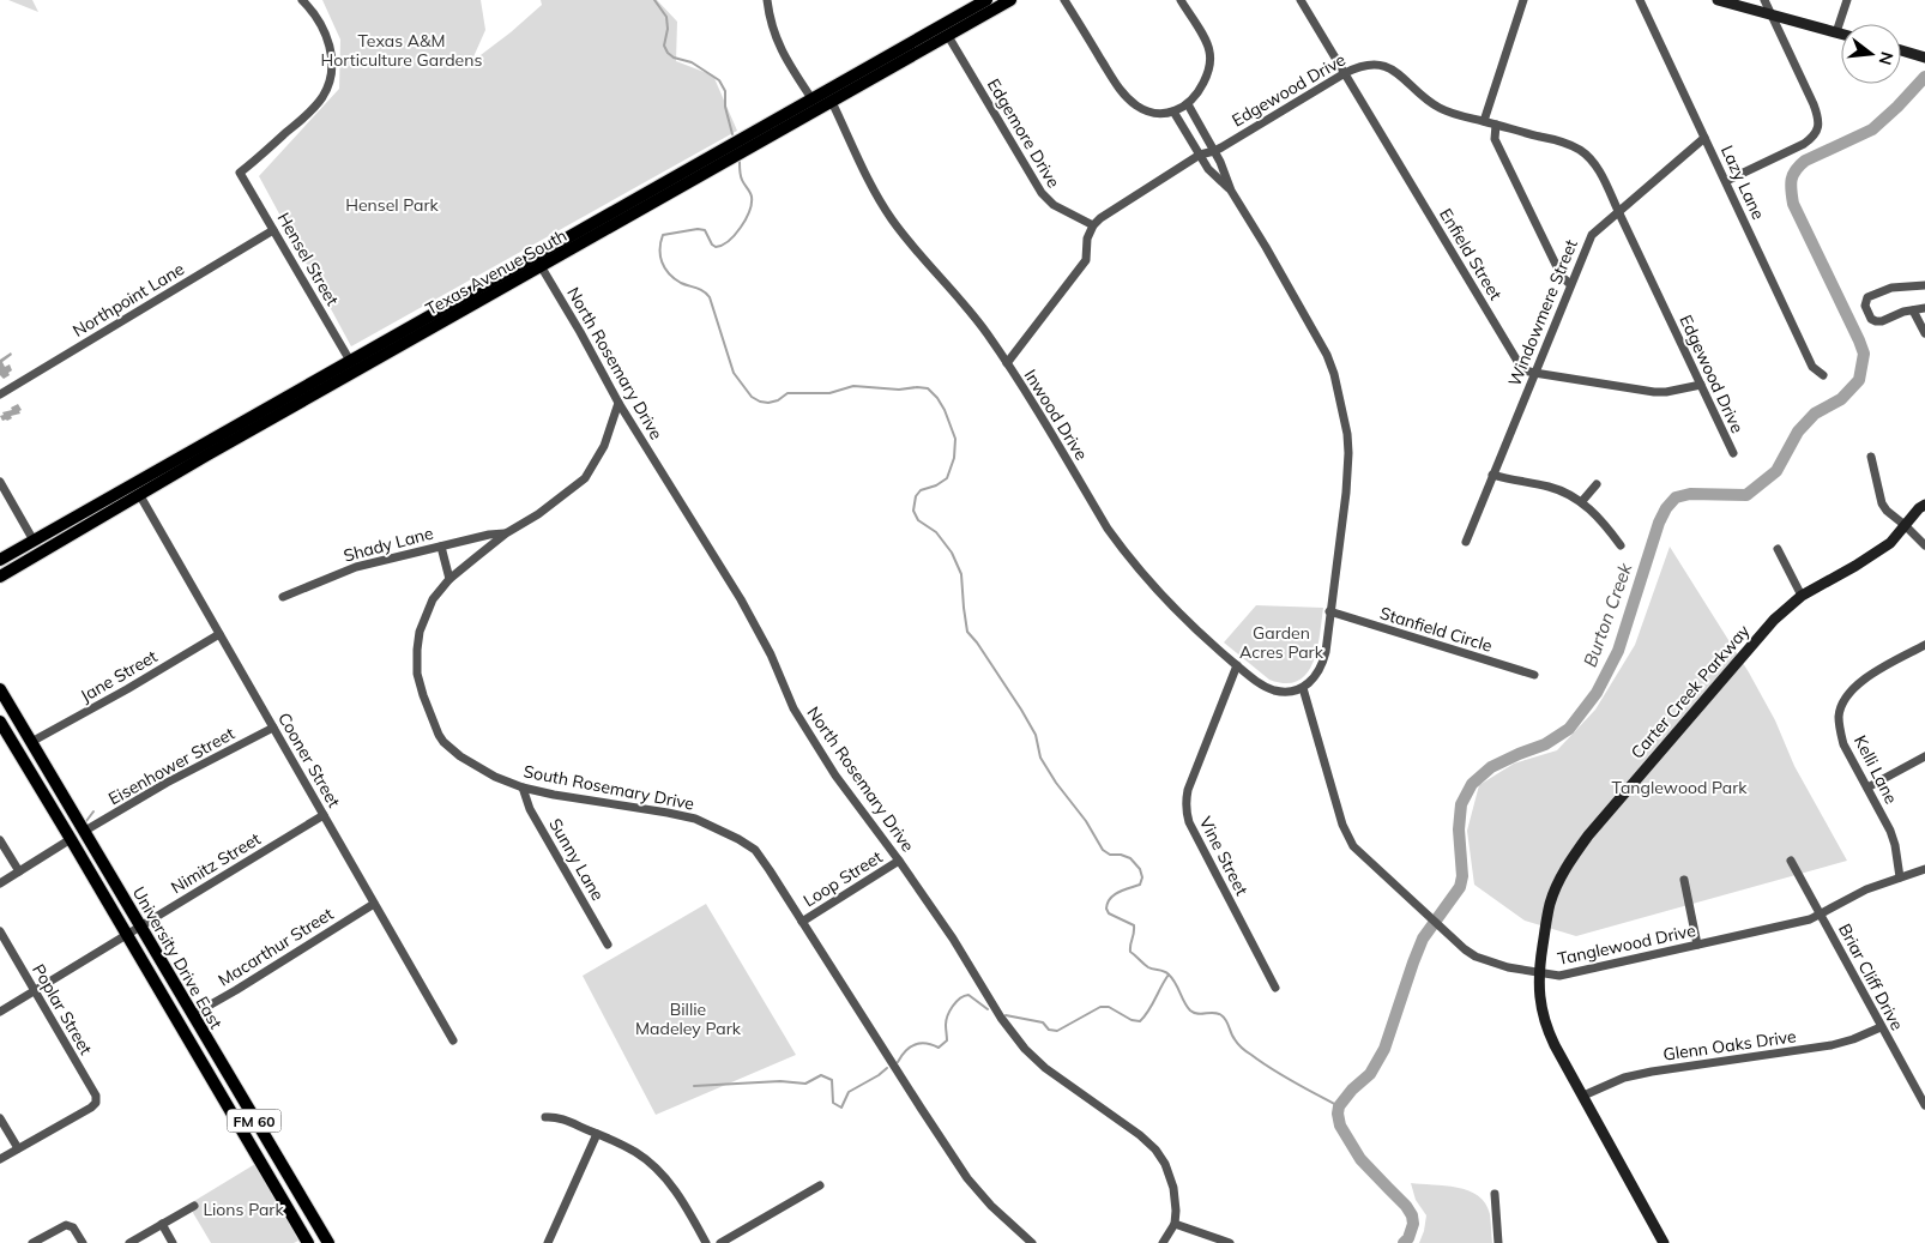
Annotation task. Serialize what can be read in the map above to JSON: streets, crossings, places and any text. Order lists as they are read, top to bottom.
{
  "streets": {
    "main road": ["Texas Avenue South", "University Drive East", "FM 60"],
    "street": [
      "Edgewood Drive",
      "Edgemore Drive",
      "Lazy Lane",
      "Enfield Street",
      "Hensel Street",
      "Northpoint Lane",
      "Windowmere Street",
      "North Rosemary Drive",
      "Inwood Drive",
      "Shady Lane",
      "Stanfield Circle",
      "Jane Street",
      "Carter Creek Parkway",
      "Cooner Street",
      "Eisenhower Street",
      "Kelli Lane",
      "South Rosemary Drive",
      "Vine Street",
      "Sunny Lane",
      "Nimitz Street",
      "Loop Street",
      "Tanglewood Drive",
      "Macarthur Street",
      "Briar Cliff Drive",
      "Poplar Street",
      "Glenn Oaks Drive"
    ]
  },
  "crossings": [
    ["Edgewood Drive", "Edgemore Drive"],
    ["Edgewood Drive", "Enfield Street"],
    ["Edgewood Drive", "Windowmere Street"],
    ["Edgemore Drive", "Texas Avenue South"],
    ["Lazy Lane", "Windowmere Street"],
    ["Enfield Street", "Windowmere Street"],
    ["Hensel Street", "Texas Avenue South"],
    ["Hensel Street", "Northpoint Lane"],
    ["Texas Avenue South", "North Rosemary Drive"],
    ["Texas Avenue South", "Inwood Drive"],
    ["Texas Avenue South", "Cooner Street"],
    ["North Rosemary Drive", "South Rosemary Drive"],
    ["North Rosemary Drive", "Loop Street"],
    ["Inwood Drive", "Vine Street"],
    ["Inwood Drive", "Tanglewood Drive"],
    ["Shady Lane", "South Rosemary Drive"],
    ["Jane Street", "Cooner Street"],
    ["Jane Street", "University Drive East"],
    ["Carter Creek Parkway", "Tanglewood Drive"],
    ["Carter Creek Parkway", "Glenn Oaks Drive"],
    ["Cooner Street", "Eisenhower Street"],
    ["Cooner Street", "Nimitz Street"],
    ["Cooner Street", "Macarthur Street"],
    ["Eisenhower Street", "University Drive East"],
    ["Kelli Lane", "Tanglewood Drive"],
    ["South Rosemary Drive", "Sunny Lane"],
    ["South Rosemary Drive", "Loop Street"],
    ["Nimitz Street", "University Drive East"],
    ["Nimitz Street", "Poplar Street"],
    ["Tanglewood Drive", "Briar Cliff Drive"],
    ["Macarthur Street", "University Drive East"],
    ["Briar Cliff Drive", "Glenn Oaks Drive"]
  ],
  "water": ["Burton Creek"],
  "parks": [
    "Texas A&M Horticulture Gardens",
    "Hensel Park",
    "Garden Acres Park",
    "Tanglewood Park",
    "Billie Madeley Park",
    "Lions Park"
  ],
  "north": "right"
}
